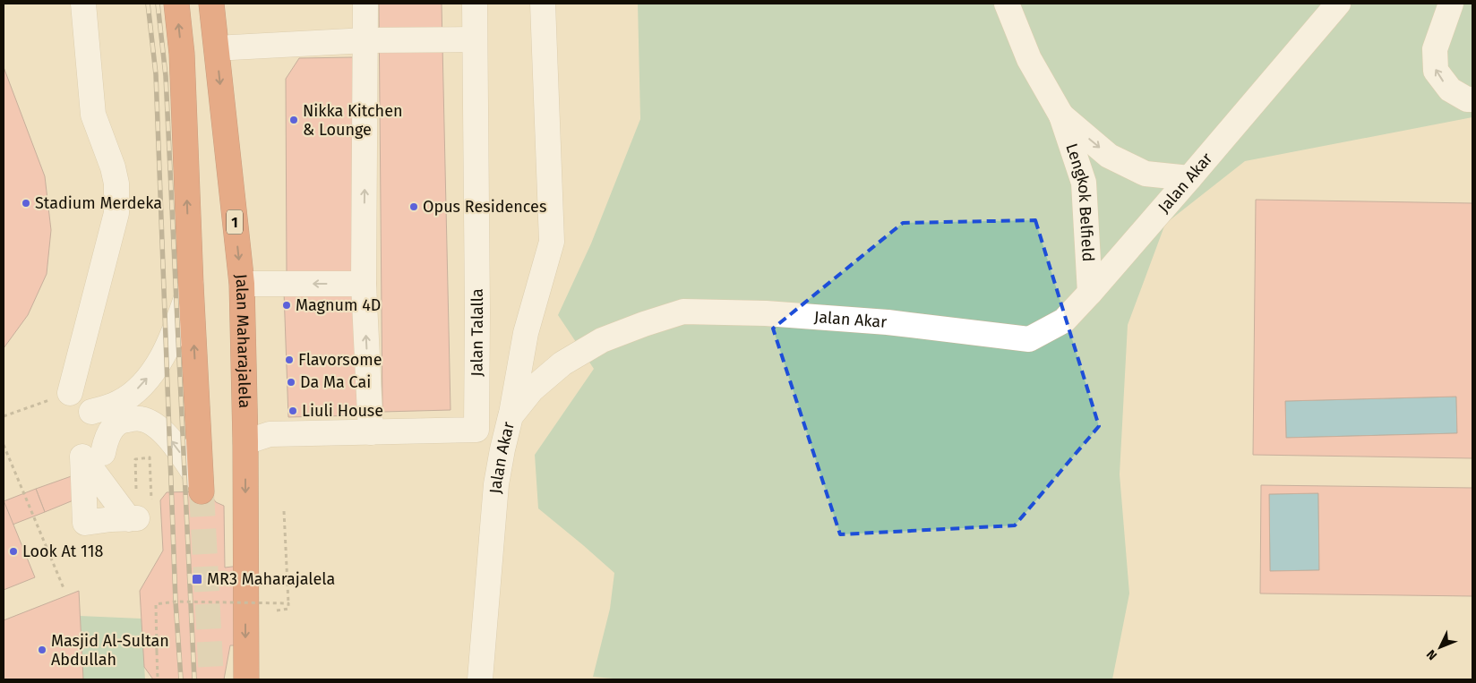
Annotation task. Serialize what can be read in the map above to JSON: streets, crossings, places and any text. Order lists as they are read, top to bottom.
{
  "streets": {
    "highway": ["1", "Jalan Maharajalela"],
    "street": ["Jalan Akar", "Lengkok Belfield", "Jalan Talalla"]
  },
  "crossings": [
    ["Jalan Akar", "Lengkok Belfield"],
    ["Jalan Talalla", "Jalan Maharajalela"]
  ],
  "places": {
    "other": [
      "Nikka Kitchen & Lounge",
      "Stadium Merdeka",
      "Opus Residences",
      "Magnum 4D",
      "Flavorsome",
      "Da Ma Cai",
      "Liuli House",
      "Look At 118",
      "Masjid Al-Sultan Abdullah"
    ],
    "transit": ["MR3 Maharajalela"]
  },
  "north": "bottom left"
}
